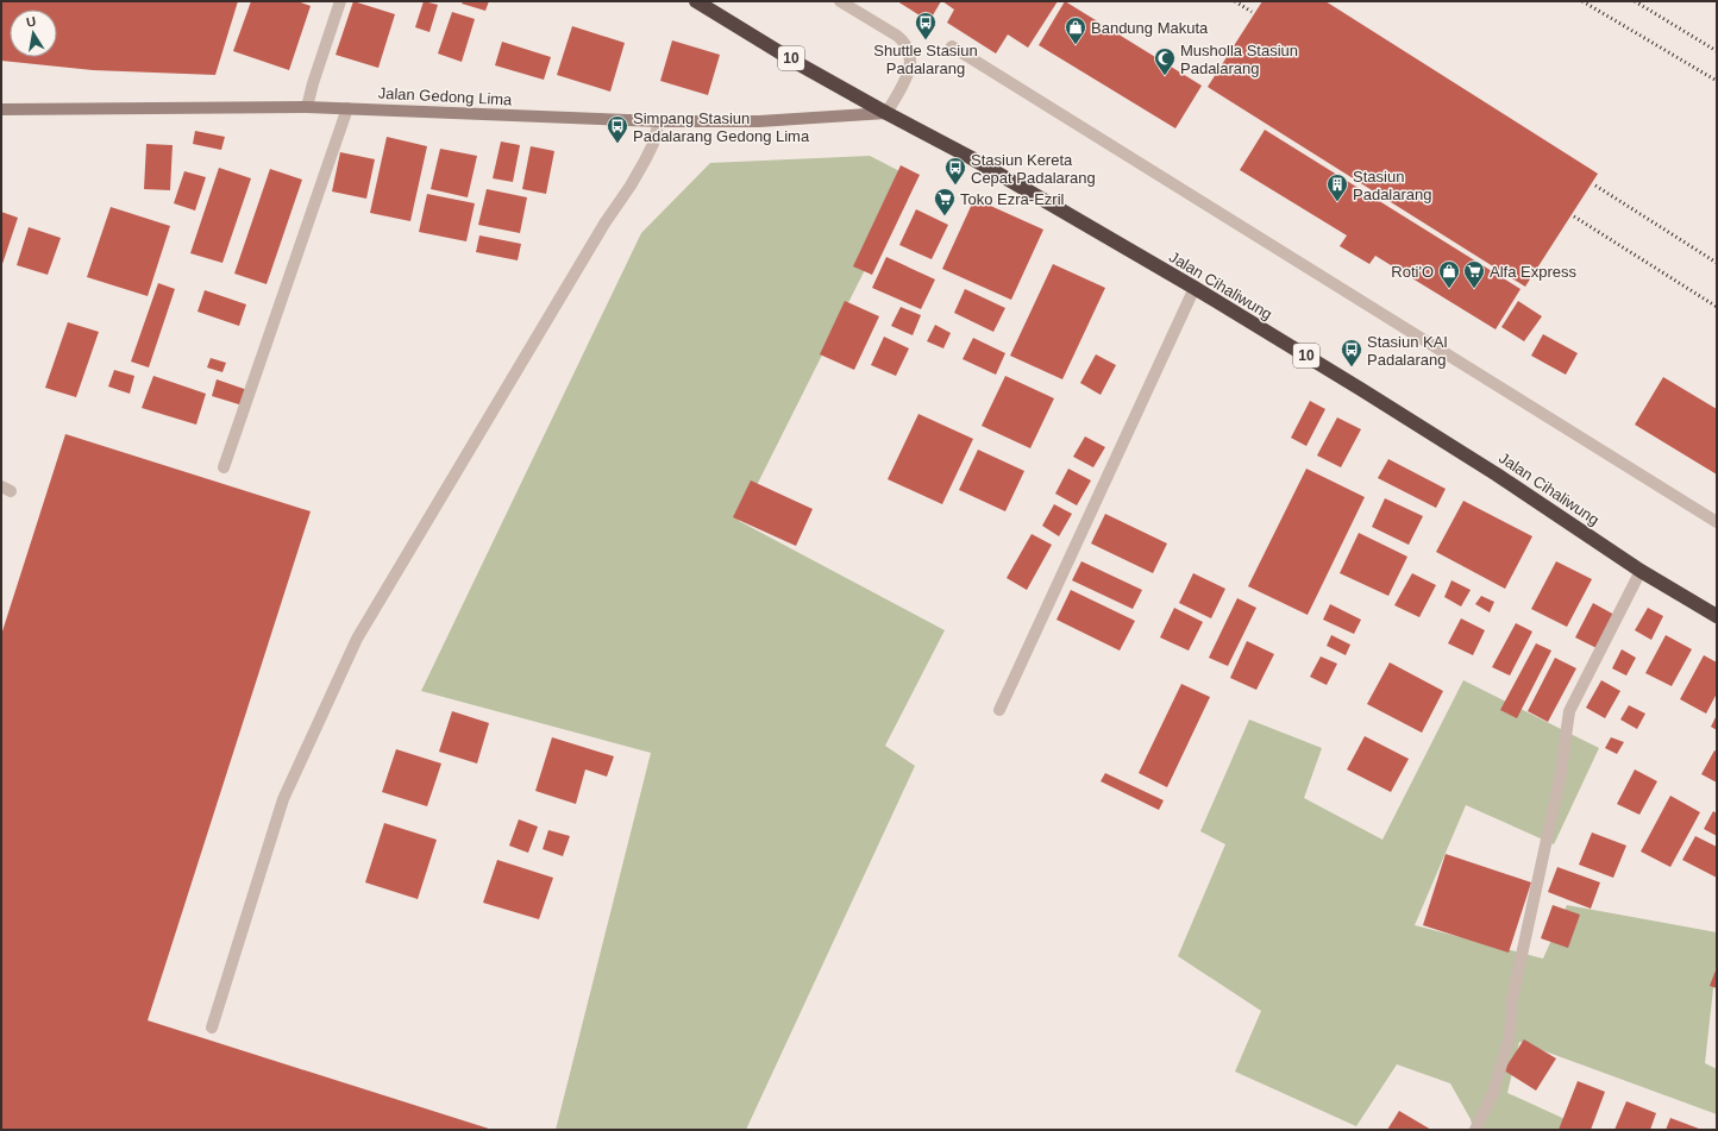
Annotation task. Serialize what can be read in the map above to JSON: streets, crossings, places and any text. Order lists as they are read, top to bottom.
{
  "streets": {
    "highway": ["10", "Jalan Cihaliwung"],
    "street": ["Jalan Gedong Lima"]
  },
  "crossings": [
    ["Jalan Gedong Lima", "Jalan Cihaliwung"]
  ],
  "places": {
    "bus stop": [
      "Shuttle Stasiun Padalarang",
      "Simpang Stasiun Padalarang Gedong Lima",
      "Stasiun Kereta Cepat Padalarang",
      "Stasiun KAI Padalarang"
    ],
    "shop": ["Bandung Makuta", "Roti'O"],
    "mosque": ["Musholla Stasiun Padalarang"],
    "building": ["Stasiun Padalarang"],
    "supermarket": ["Toko Ezra-Ezril", "Alfa Express"]
  },
  "north": "top"
}
